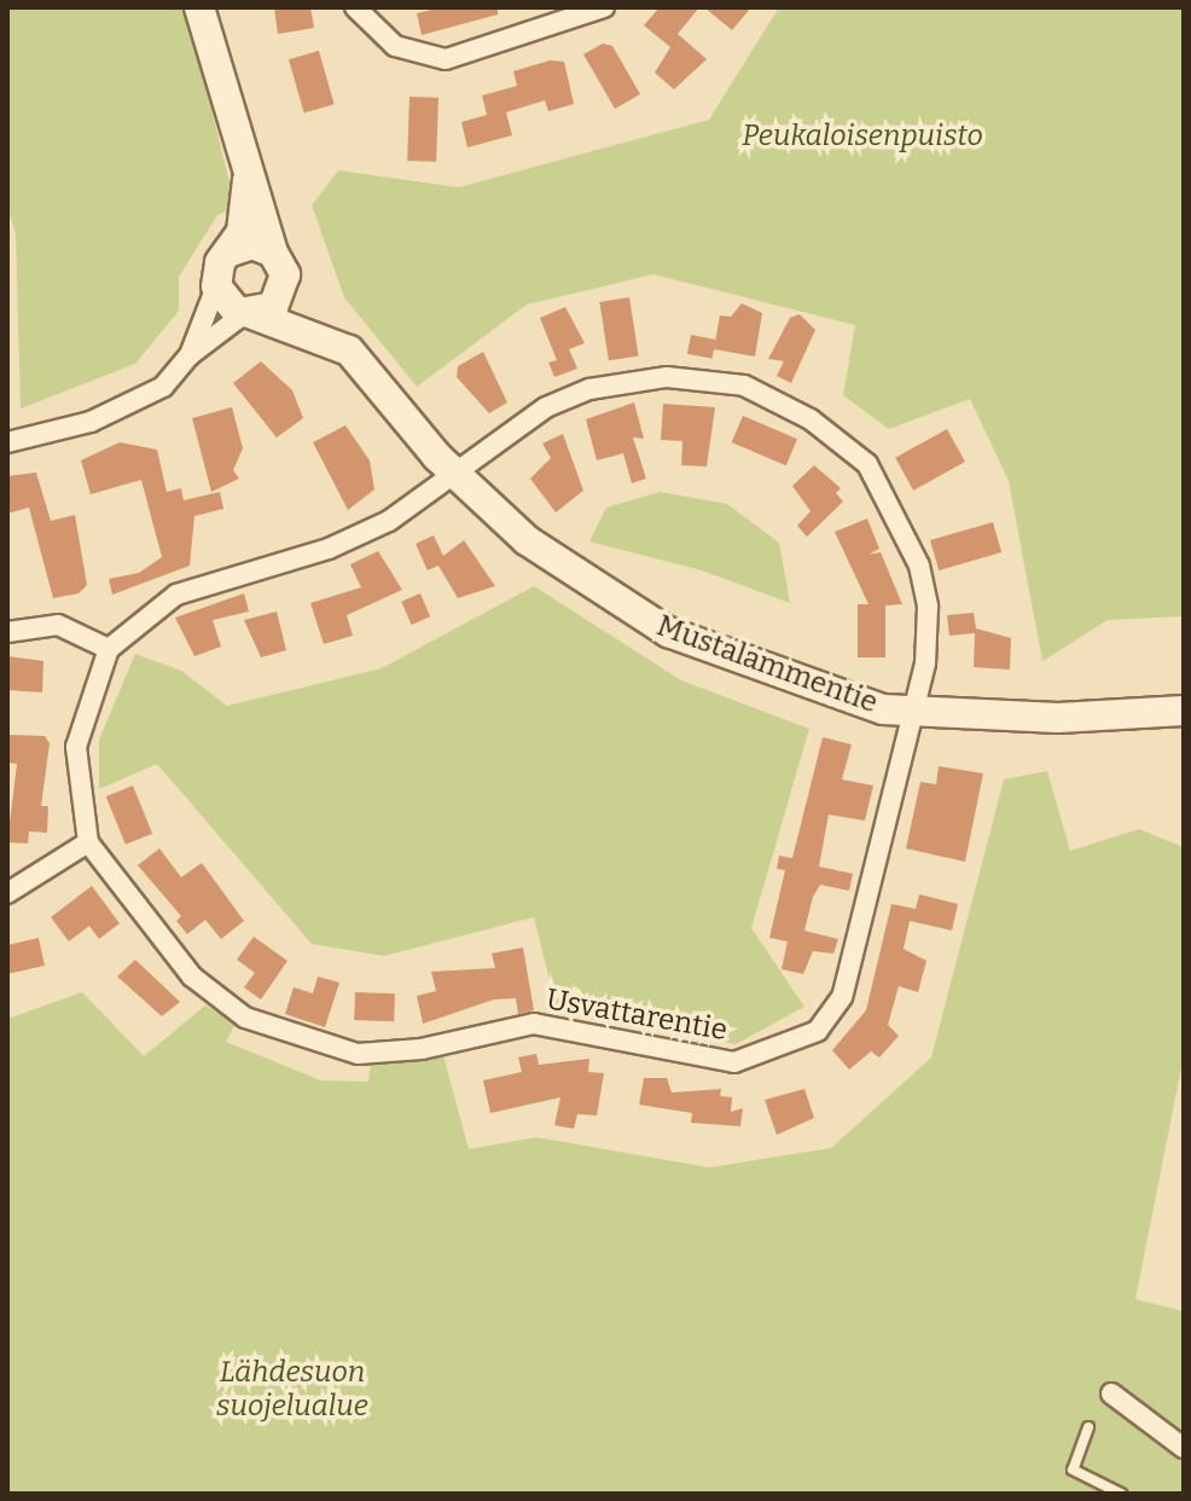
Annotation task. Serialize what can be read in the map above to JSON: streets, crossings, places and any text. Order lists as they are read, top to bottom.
{
  "streets": {
    "street": ["Mustalammentie", "Usvattarentie"]
  },
  "crossings": [
    ["Mustalammentie", "Usvattarentie"]
  ],
  "parks": ["Peukaloisenpuisto", "Lähdesuon suojelualue"]
}
